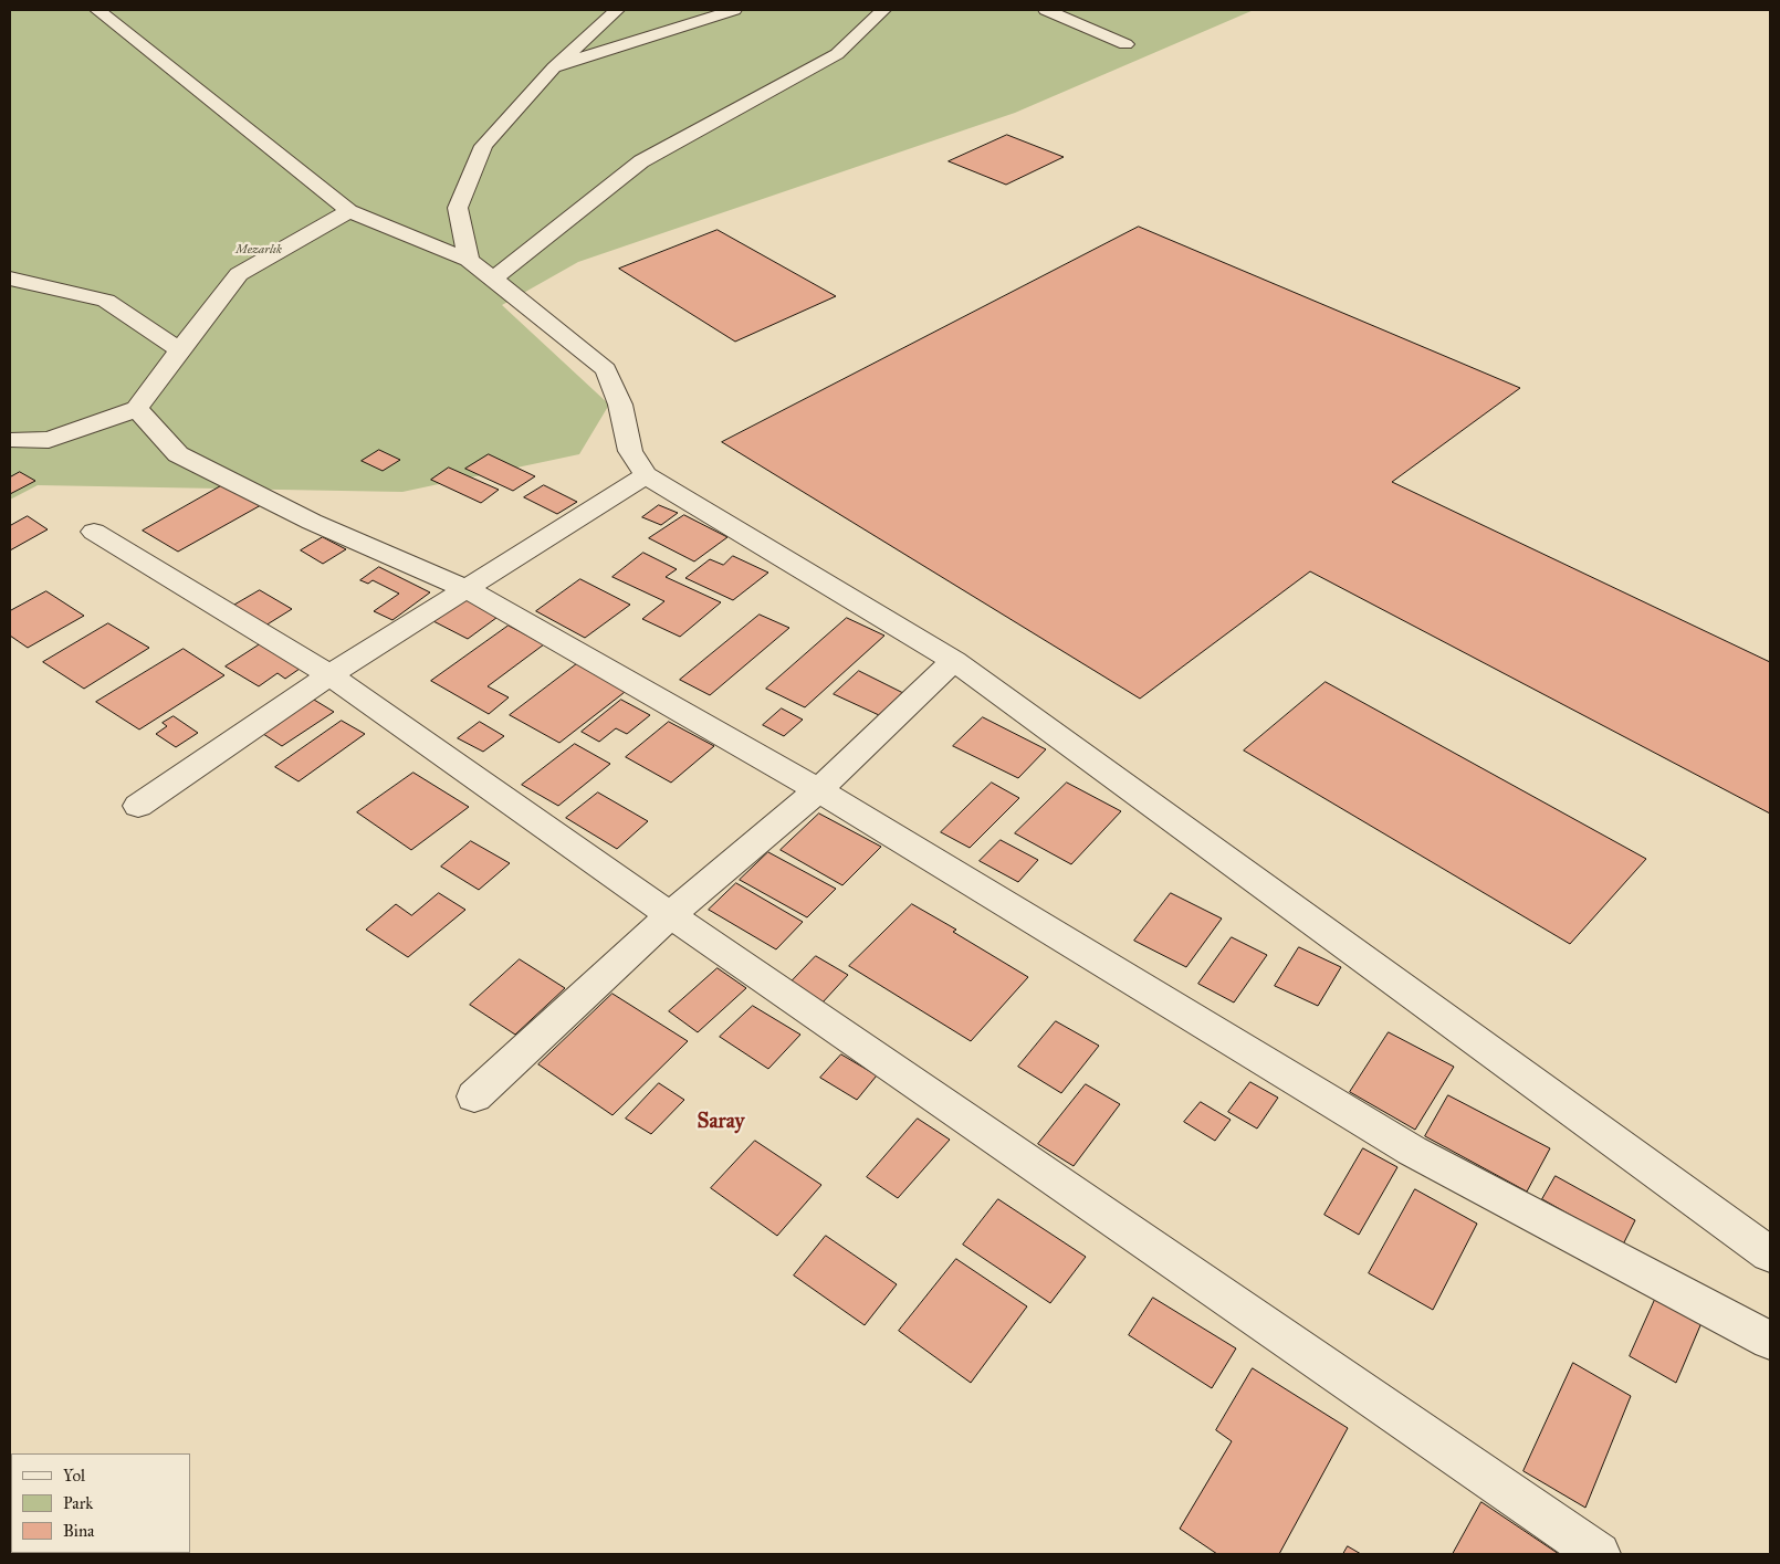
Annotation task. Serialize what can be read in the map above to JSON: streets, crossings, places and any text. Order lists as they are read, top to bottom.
{
  "districts": ["Saray"],
  "parks": ["Mezarlık"],
  "legend": ["Yol", "Park", "Bina"]
}
